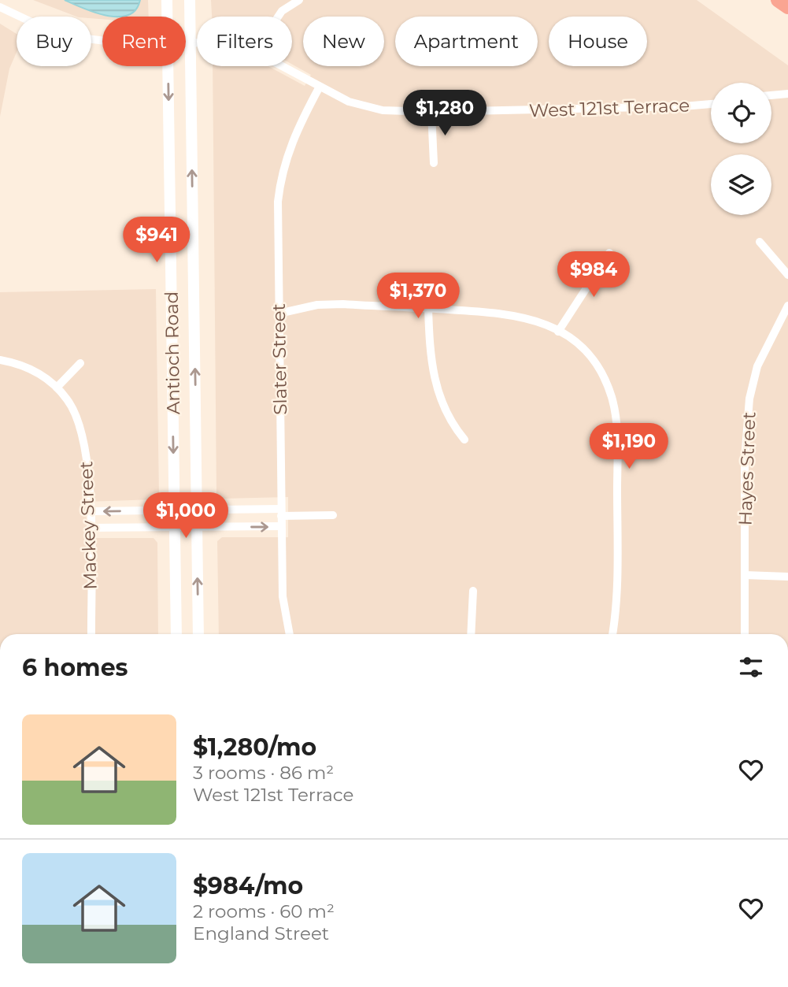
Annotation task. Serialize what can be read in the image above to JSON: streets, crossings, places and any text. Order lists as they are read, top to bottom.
{
  "streets": {
    "main road": ["Antioch Road"],
    "street": [
      "West 121st Terrace",
      "Slater Street",
      "Hayes Street",
      "Mackey Street"
    ]
  },
  "crossings": [
    ["West 121st Terrace", "Antioch Road"],
    ["West 121st Terrace", "Slater Street"]
  ],
  "page": {
    "chip": [
      "Buy",
      "Rent",
      "Filters",
      "New",
      "Apartment",
      "House"
    ],
    "price": [
      "$1,280",
      "$941",
      "$984",
      "$1,370",
      "$1,190",
      "$1,000"
    ],
    "heading": "6 homes",
    "list": [
      {
        "name": "$1,280/mo",
        "note": "3 rooms · 86 m² · West 121st Terrace"
      },
      {
        "name": "$984/mo",
        "note": "2 rooms · 60 m² · England Street"
      }
    ]
  }
}
